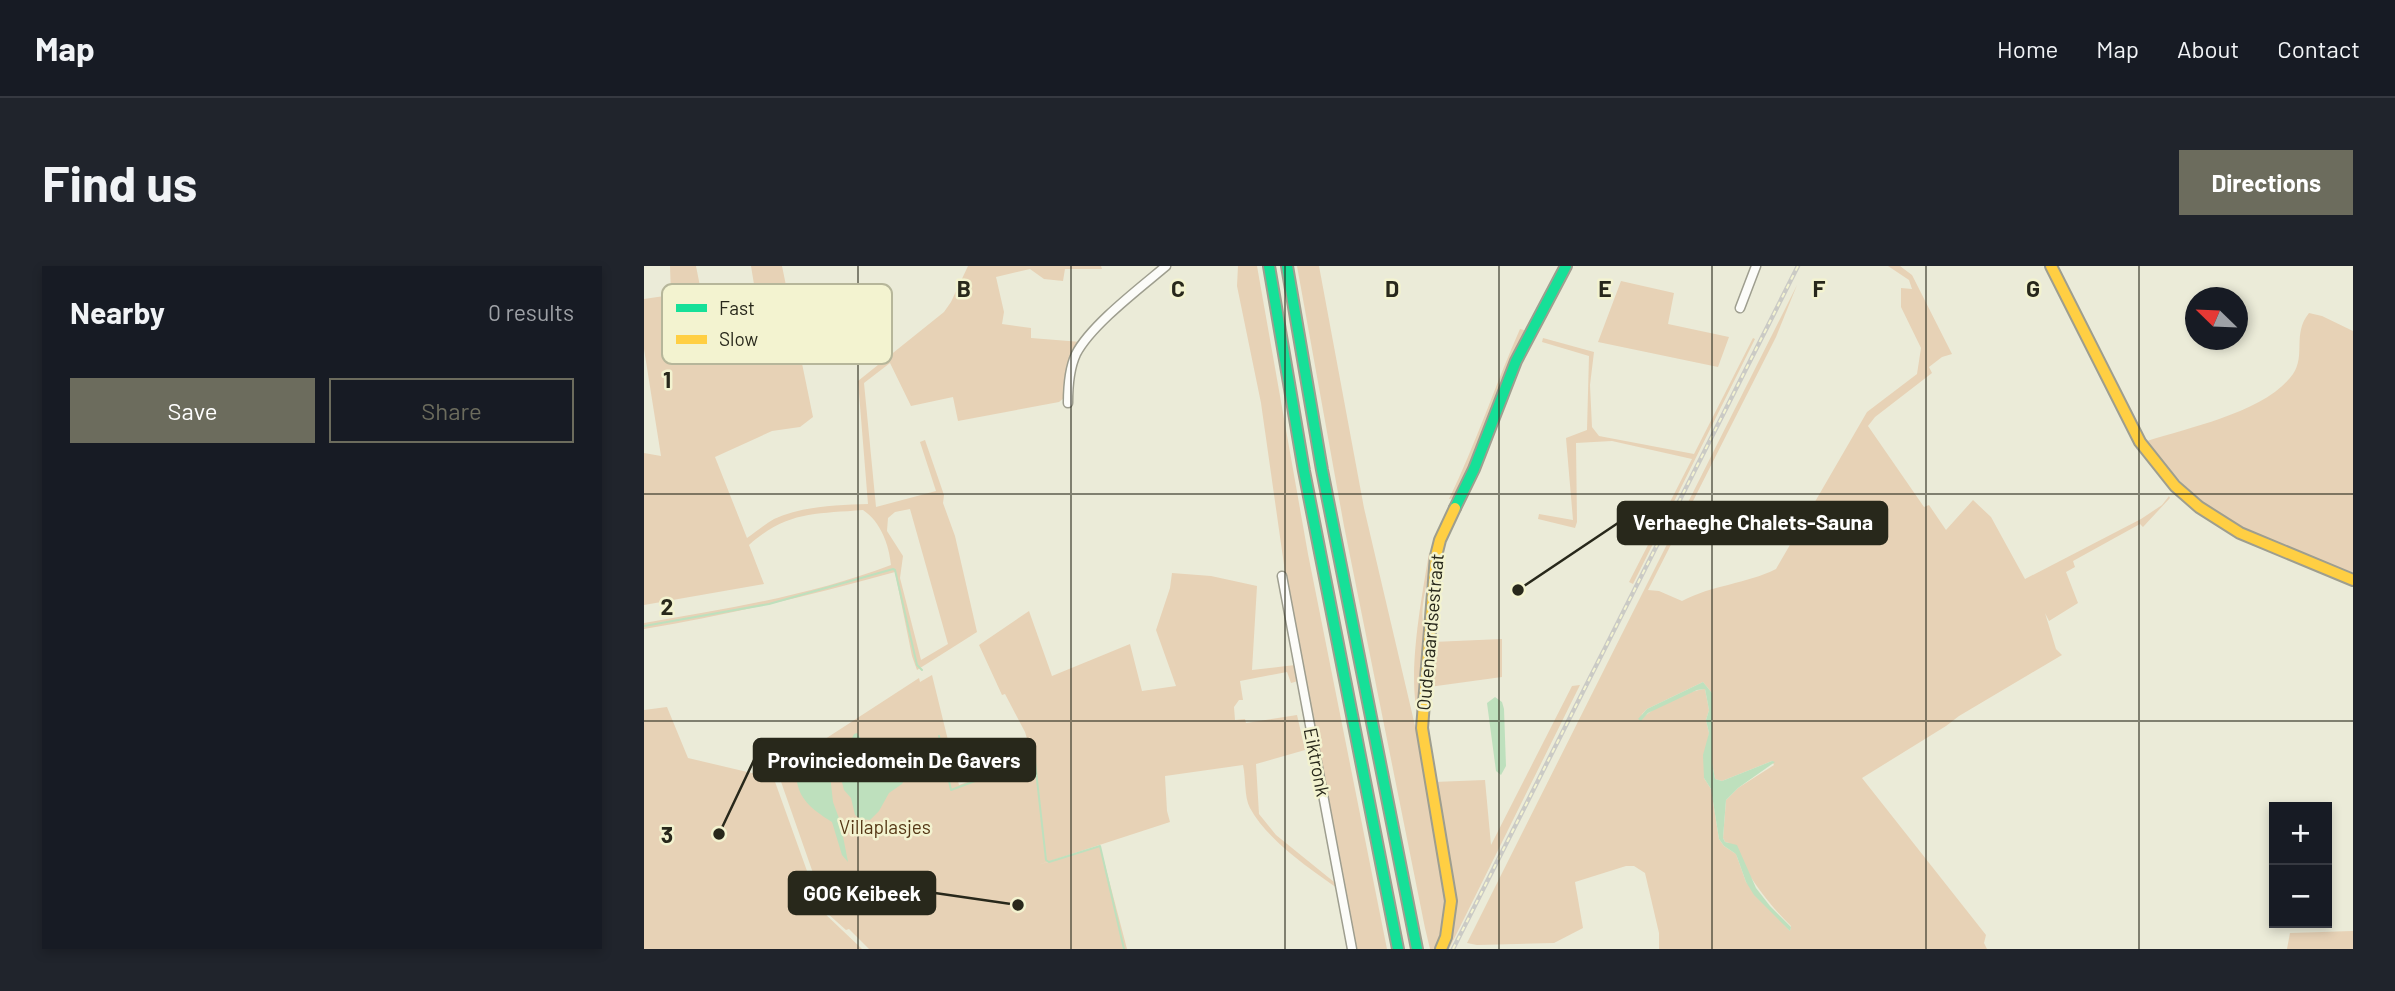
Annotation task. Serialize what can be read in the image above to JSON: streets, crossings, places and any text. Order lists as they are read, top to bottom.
{
  "streets": {
    "main road": ["Oudenaardsestraat"],
    "street": ["Eiktronk"]
  },
  "parks": ["Villaplasjes"],
  "places": ["Verhaeghe Chalets-Sauna", "Provinciedomein De Gavers", "GOG Keibeek"],
  "legend": ["Fast", "Slow"],
  "north": "top left",
  "page": {
    "header": "Map",
    "nav": [
      "Home",
      "Map",
      "About",
      "Contact"
    ],
    "buttons": [
      "Directions",
      ["Save", "Share"]
    ],
    "title": "Find us",
    "heading": ["Nearby", "0 results"],
    "map_buttons": ["+", "−"]
  },
  "grid": {
    "columns": [
      "B",
      "C",
      "D",
      "E",
      "F",
      "G"
    ],
    "rows": ["1", "2", "3"]
  }
}
